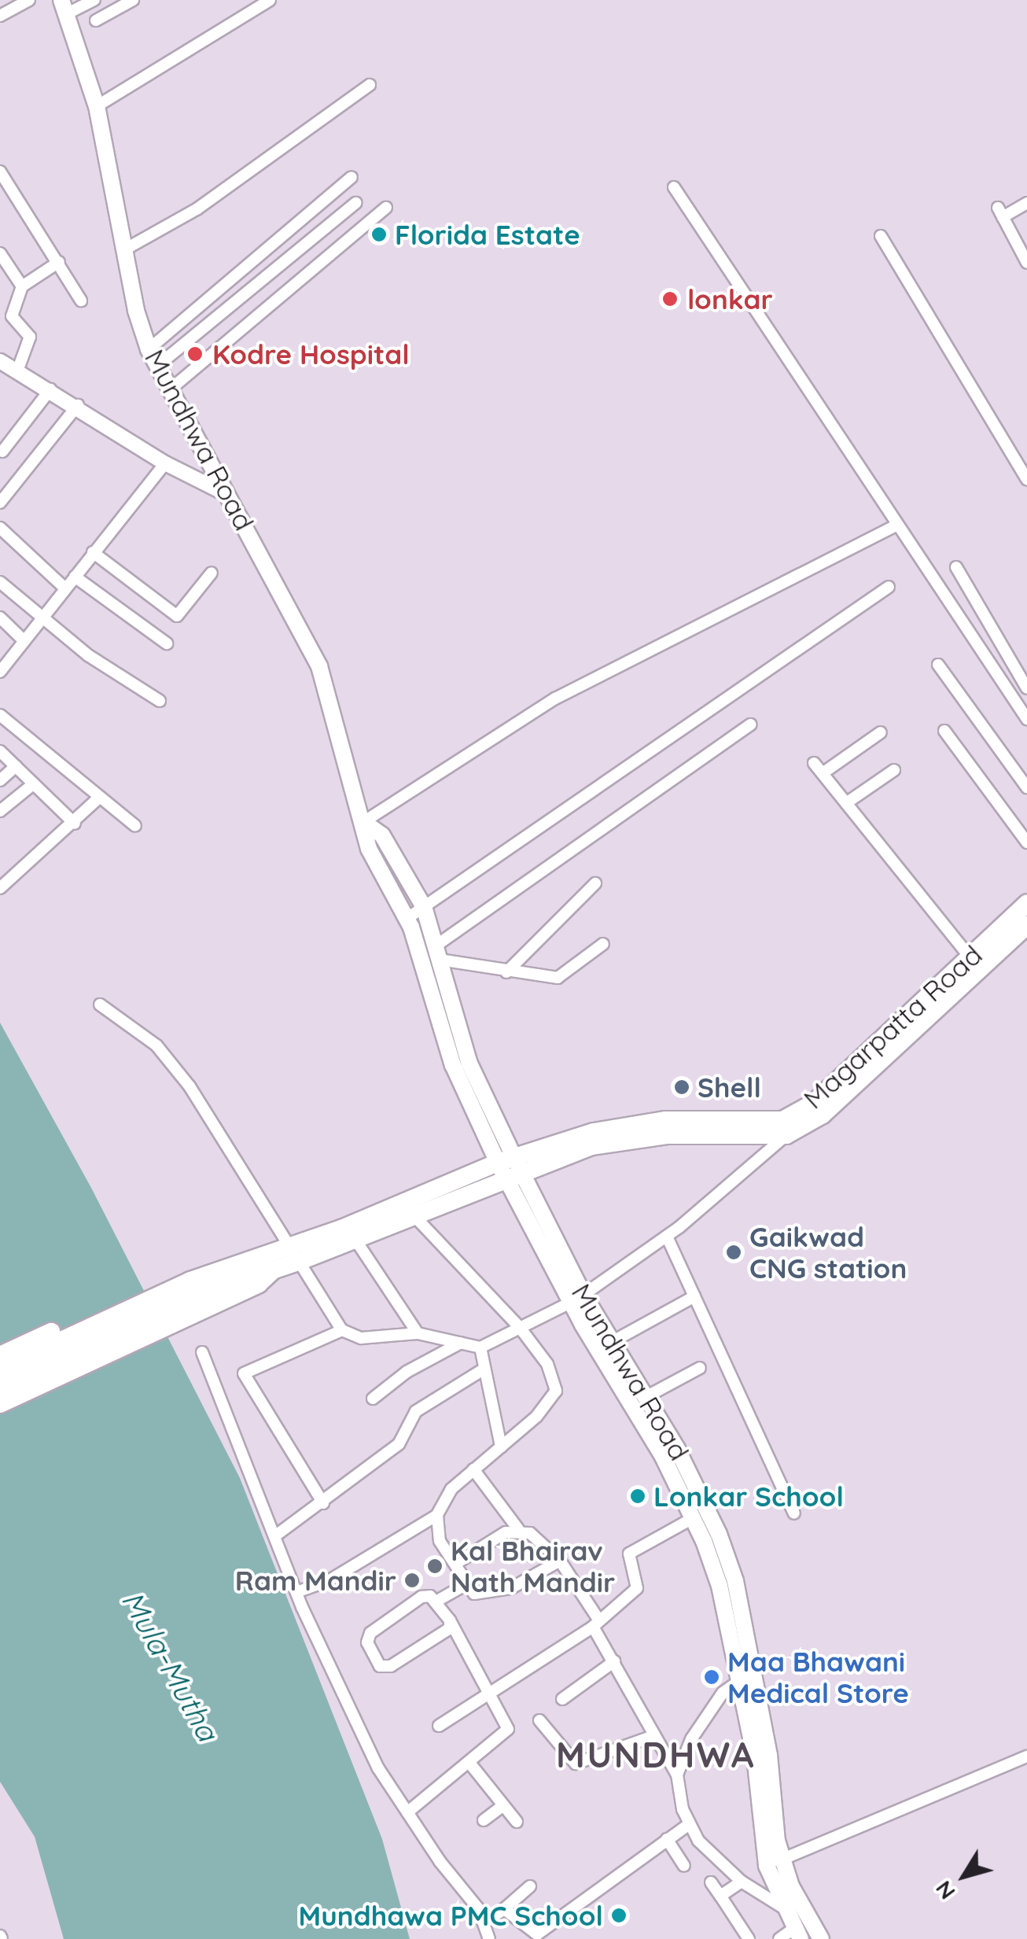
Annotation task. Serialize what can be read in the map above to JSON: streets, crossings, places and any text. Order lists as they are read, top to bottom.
{
  "streets": {
    "highway": ["Magarpatta Road"],
    "main road": ["Mundhwa Road"]
  },
  "crossings": [
    ["Mundhwa Road", "Magarpatta Road"]
  ],
  "districts": ["MUNDHWA"],
  "water": ["Mula-Mutha"],
  "places": [
    "Florida Estate",
    "lonkar",
    "Kodre Hospital",
    "Shell",
    "Gaikwad CNG station",
    "Lonkar School",
    "Kal Bhairav Nath Mandir",
    "Ram Mandir",
    "Maa Bhawani Medical Store",
    "Mundhawa PMC School"
  ],
  "north": "bottom left"
}
